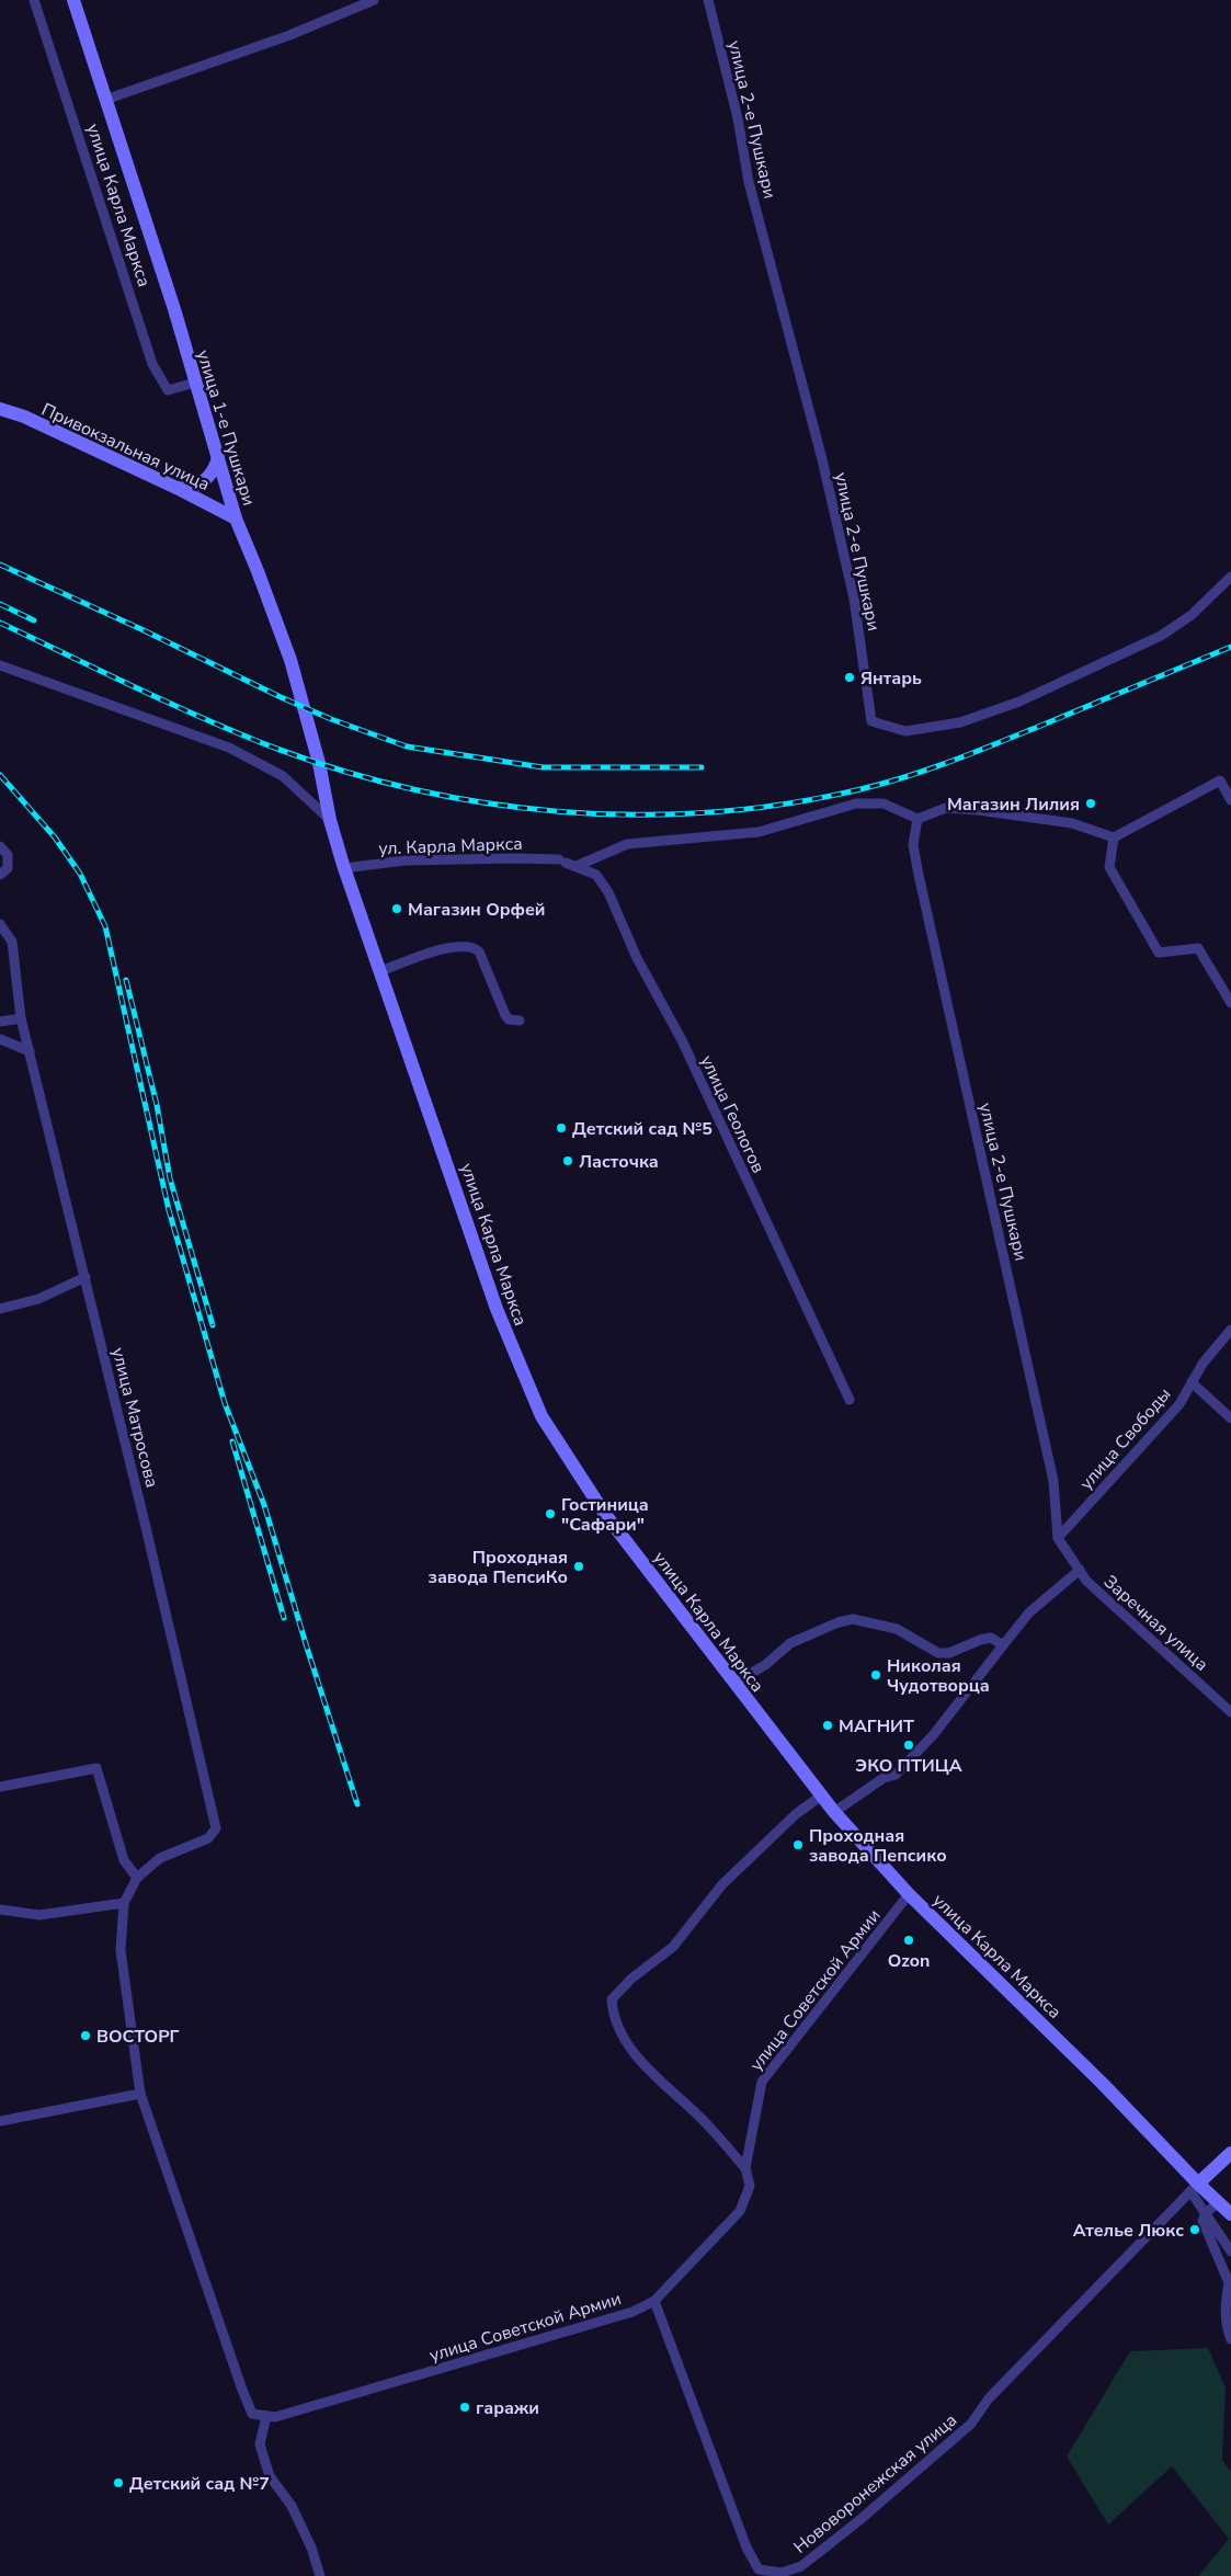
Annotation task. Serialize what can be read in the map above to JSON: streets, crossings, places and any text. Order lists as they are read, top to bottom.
{
  "streets": {
    "main road": ["улица Карла Маркса", "улица 1-е Пушкари", "Привокзальная улица"],
    "street": [
      "улица 2-е Пушкари",
      "ул. Карла Маркса",
      "улица Геологов",
      "улица Матросова",
      "улица Свободы",
      "Заречная улица",
      "улица Советской Армии",
      "Нововоронежская улица"
    ]
  },
  "crossings": [
    ["улица 2-е Пушкари", "улица Свободы"],
    ["улица 2-е Пушкари", "Заречная улица"],
    ["улица Карла Маркса", "улица 1-е Пушкари"],
    ["улица Карла Маркса", "ул. Карла Маркса"],
    ["улица Карла Маркса", "улица Советской Армии"],
    ["улица Карла Маркса", "Нововоронежская улица"],
    ["улица 1-е Пушкари", "Привокзальная улица"],
    ["ул. Карла Маркса", "улица Геологов"],
    ["улица Свободы", "Заречная улица"],
    ["улица Советской Армии", "Нововоронежская улица"]
  ],
  "places": [
    "Янтарь",
    "Магазин Лилия",
    "Магазин Орфей",
    "Детский сад №5",
    "Ласточка",
    "Гостиница \"Сафари\"",
    "Проходная завода ПепсиКо",
    "Николая Чудотворца",
    "МАГНИТ",
    "ЭКО ПТИЦА",
    "Проходная завода Пепсико",
    "Ozon",
    "ВОСТОРГ",
    "Ателье Люкс",
    "гаражи",
    "Детский сад №7"
  ]
}
